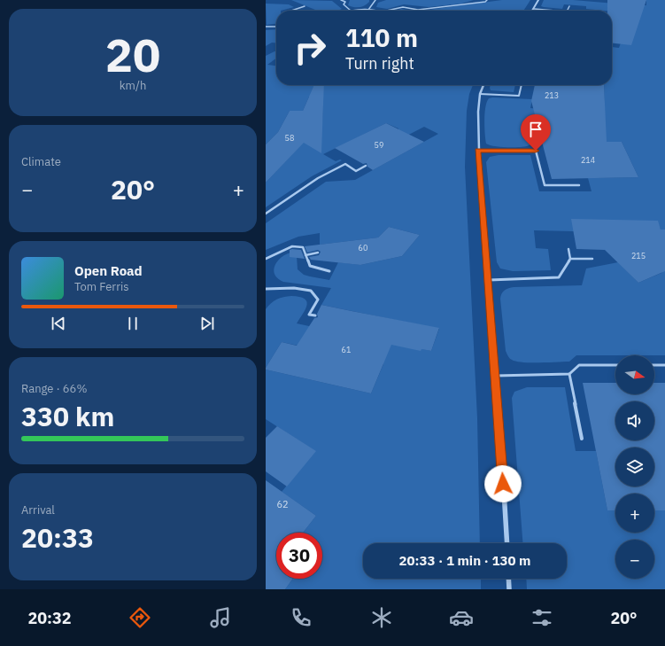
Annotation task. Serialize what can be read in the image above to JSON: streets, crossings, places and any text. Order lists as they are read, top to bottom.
{
  "house_numbers": [
    "213",
    "58",
    "59",
    "214",
    "60",
    "215",
    "61",
    "62"
  ],
  "north": "right",
  "page": {
    "tile": [
      ["20", "km/h"],
      "Climate",
      ["Range · 66%", "330 km"],
      ["Arrival", "20:33"]
    ],
    "turn": ["110 m", "Turn right"],
    "heat": ["−", "20°", "+"],
    "song": ["Open Road", "Tom Ferris"],
    "map_buttons": ["+", "−"],
    "limit": "30",
    "trip": "20:33 · 1 min · 130 m",
    "tabs": ["20:32", "20°"]
  }
}
